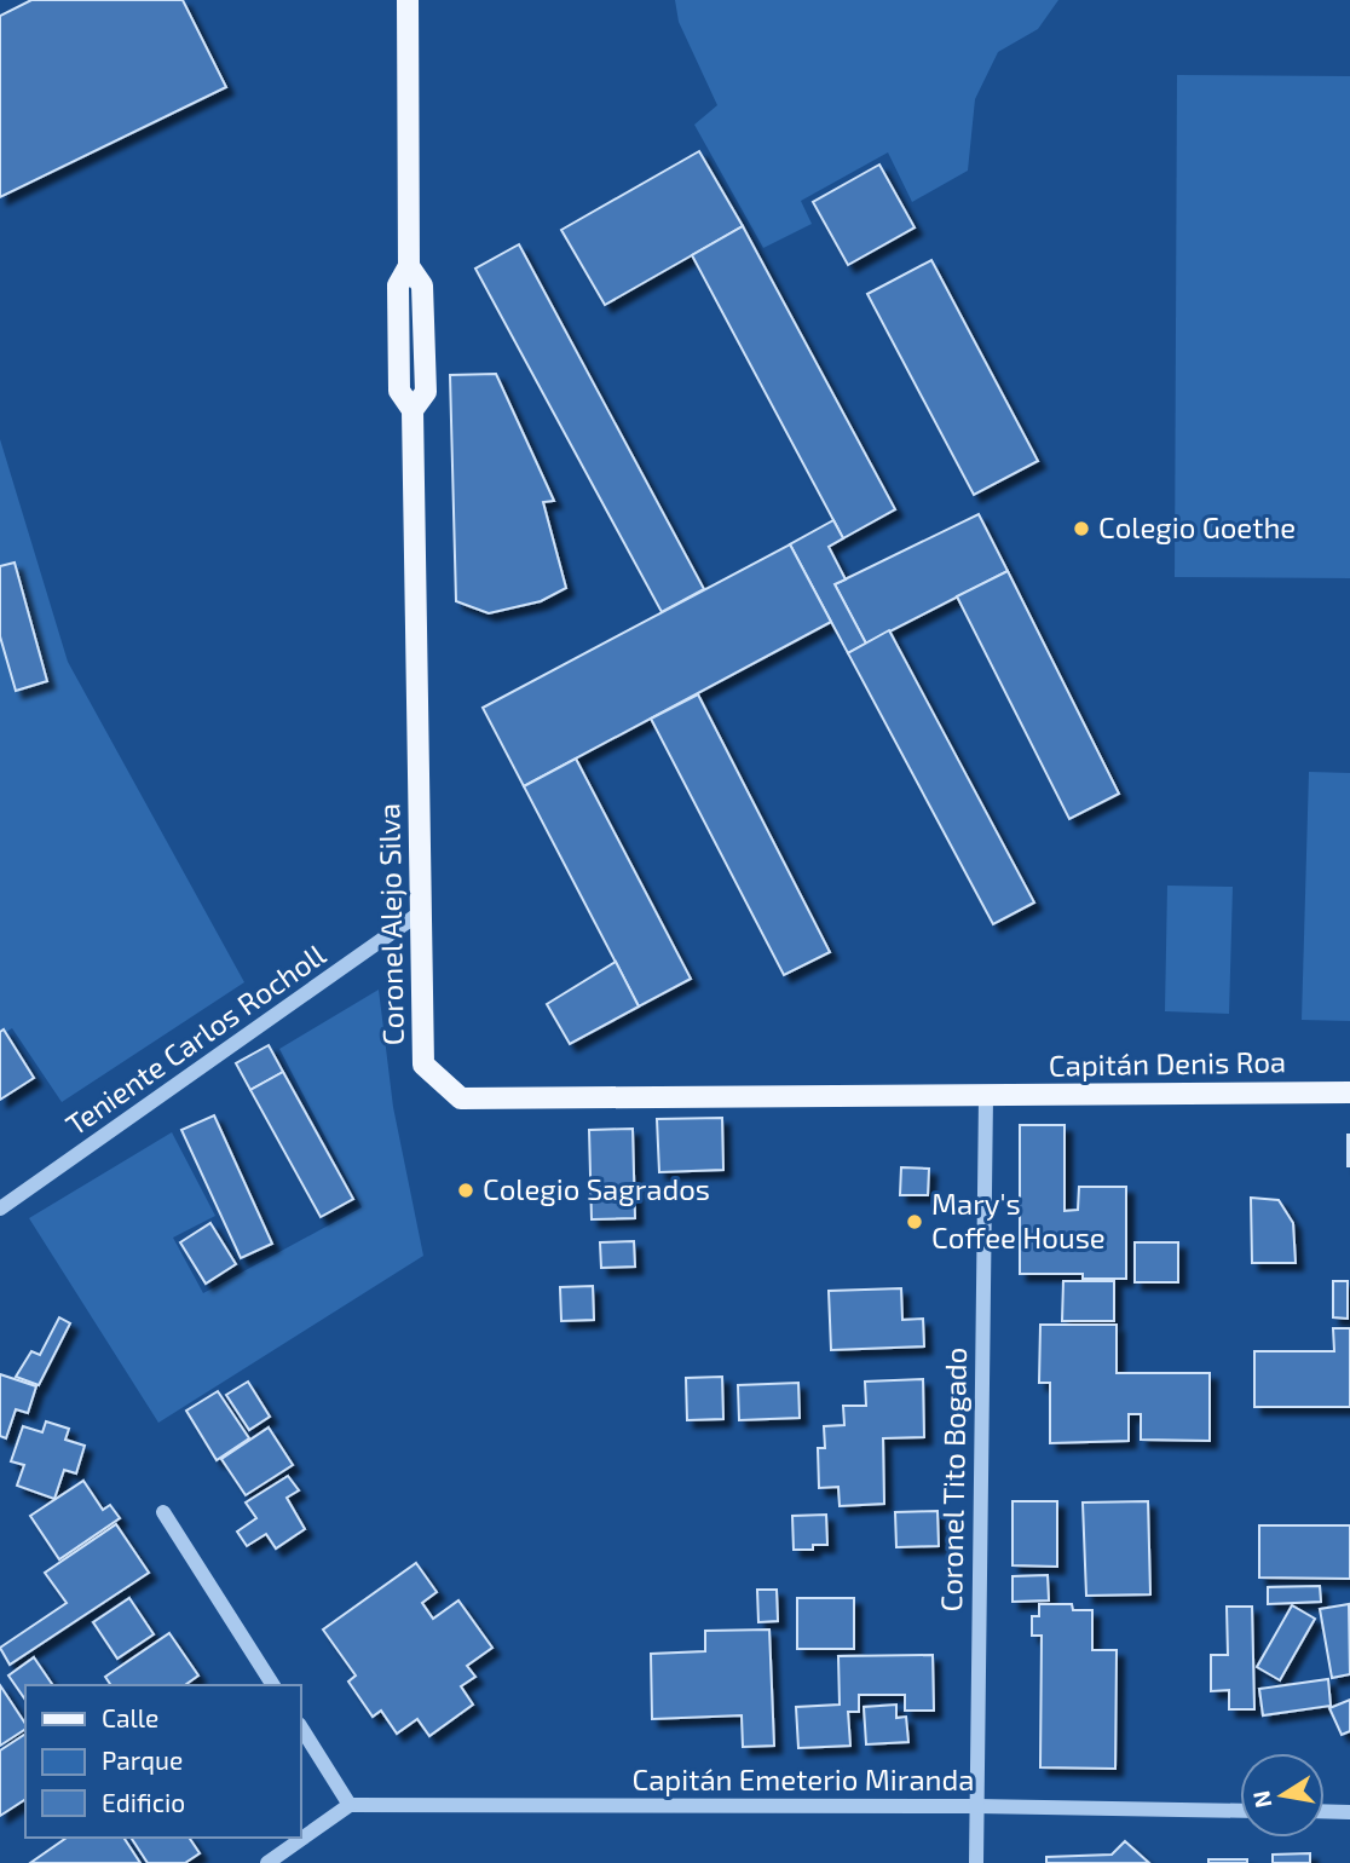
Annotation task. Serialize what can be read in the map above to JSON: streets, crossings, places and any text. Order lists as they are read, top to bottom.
{
  "streets": {
    "main road": ["Coronel Alejo Silva", "Capitán Denis Roa"],
    "street": ["Teniente Carlos Rocholl", "Coronel Tito Bogado", "Capitán Emeterio Miranda"]
  },
  "crossings": [
    ["Coronel Alejo Silva", "Teniente Carlos Rocholl"],
    ["Coronel Alejo Silva", "Capitán Denis Roa"],
    ["Coronel Alejo Silva", "Coronel Tito Bogado"],
    ["Capitán Denis Roa", "Coronel Tito Bogado"],
    ["Coronel Tito Bogado", "Capitán Emeterio Miranda"]
  ],
  "places": ["Colegio Goethe", "Colegio Sagrados", "Mary's Coffee House"],
  "legend": ["Calle", "Parque", "Edificio"],
  "north": "left"
}
